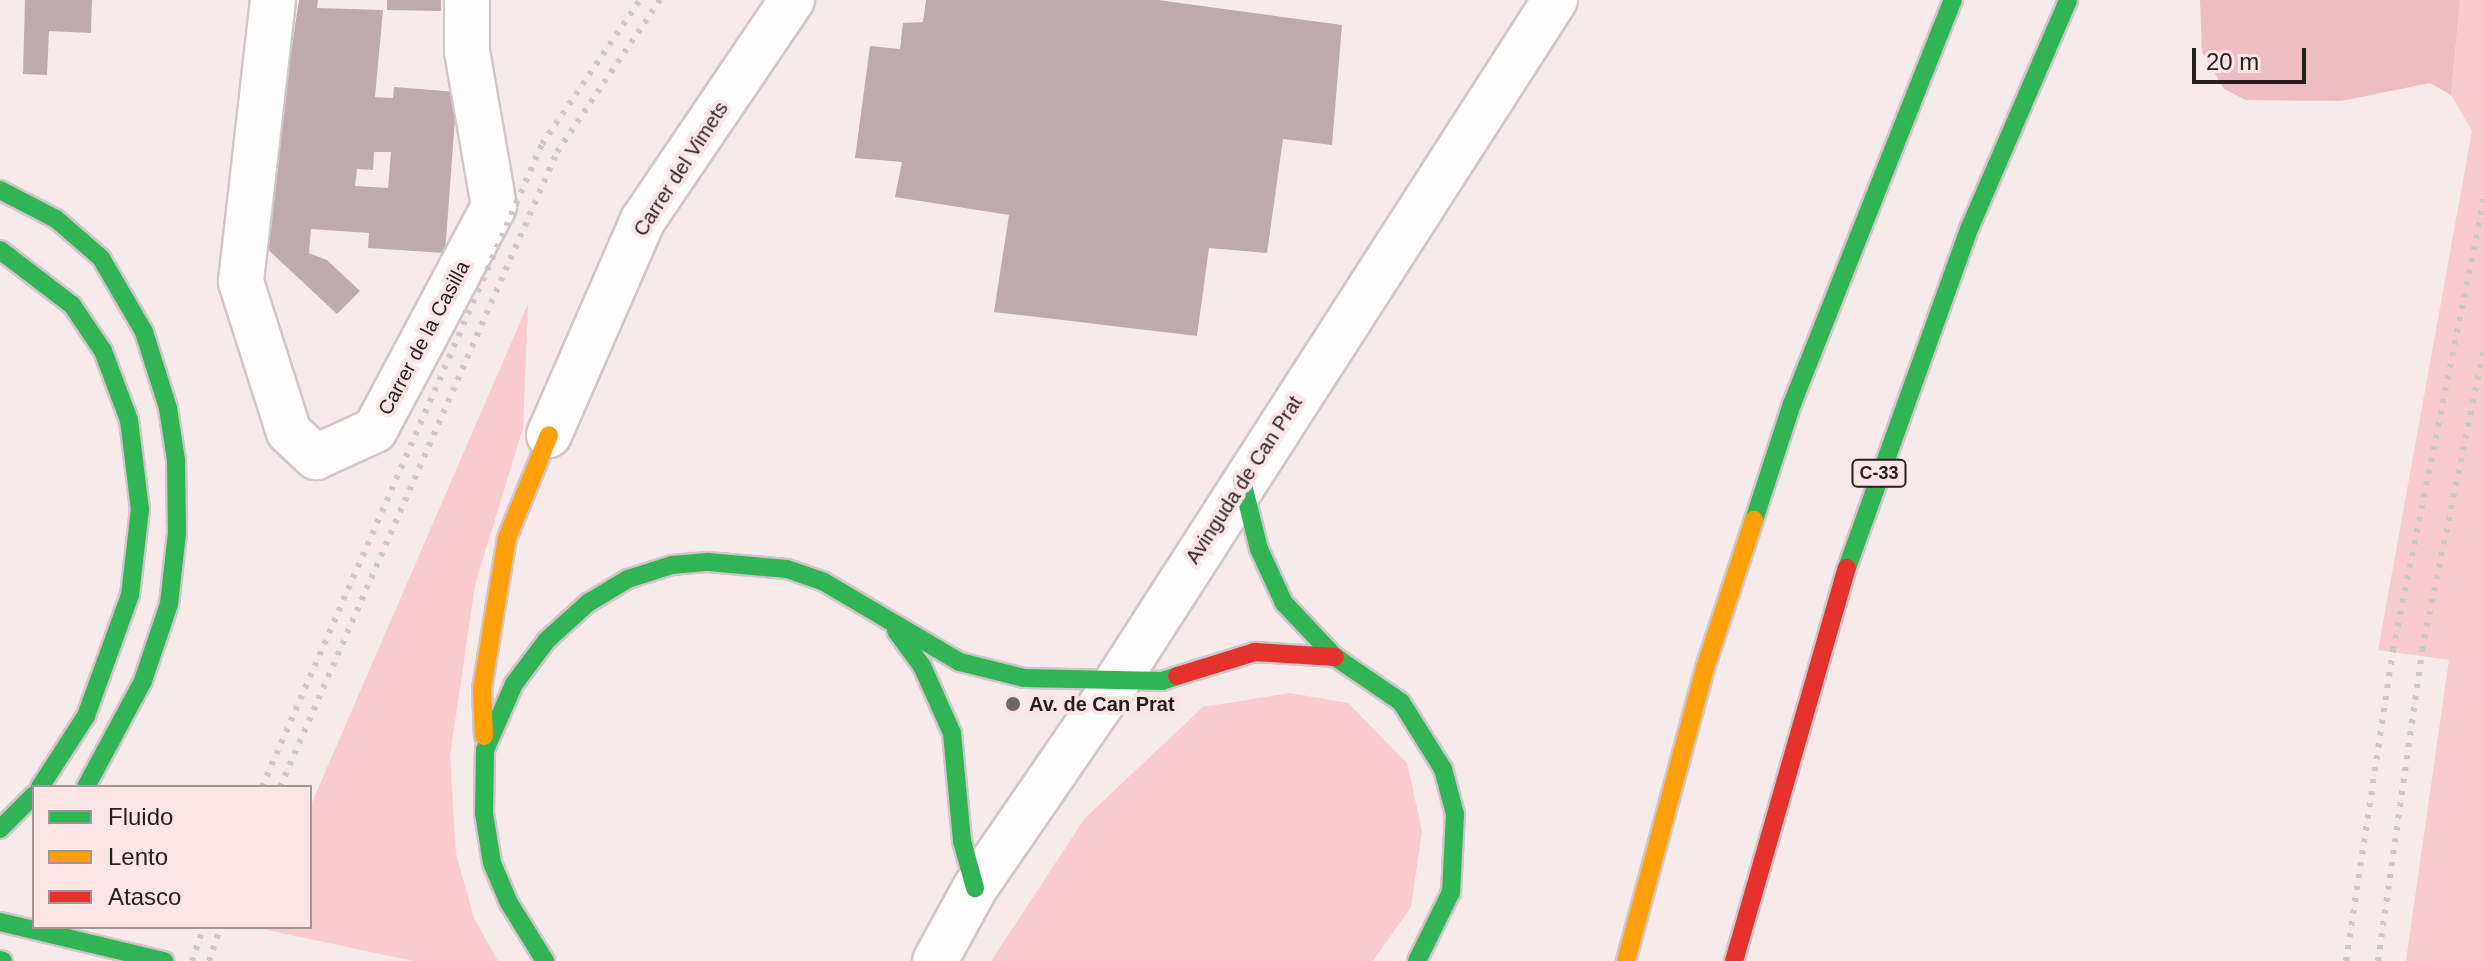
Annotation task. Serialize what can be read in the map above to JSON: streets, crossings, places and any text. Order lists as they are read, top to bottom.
{
  "streets": {
    "main road": ["C-33"],
    "street": ["Carrer del Vimets", "Carrer de la Casilla", "Avinguda de Can Prat"]
  },
  "places": ["Av. de Can Prat"],
  "legend": ["Fluido", "Lento", "Atasco"],
  "scale_bar": "20 m"
}
